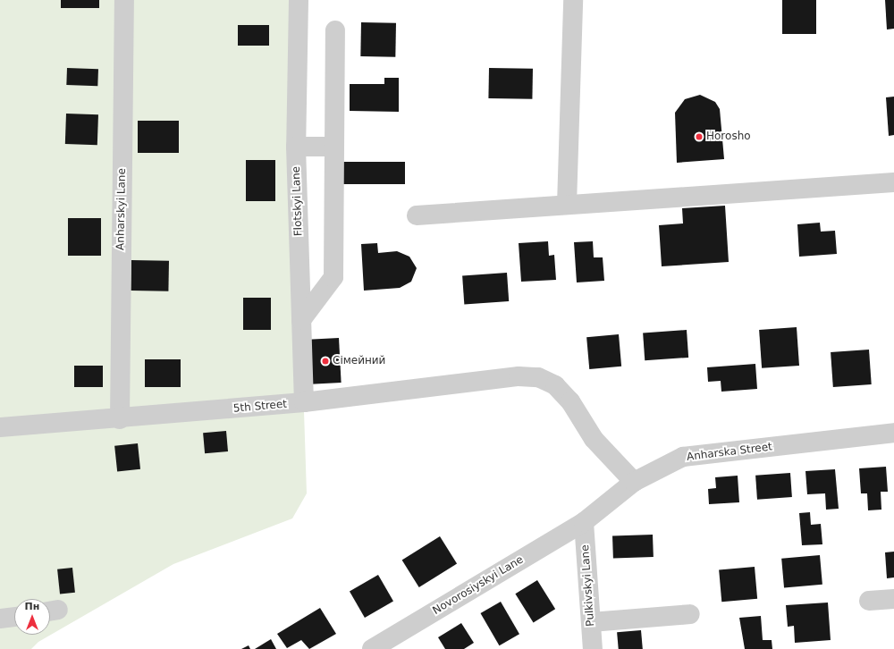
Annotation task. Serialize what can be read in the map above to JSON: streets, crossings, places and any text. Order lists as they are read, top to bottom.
{
  "streets": {
    "street": [
      "Flotskyi Lane",
      "Anharskyi Lane",
      "5th Street",
      "Anharska Street",
      "Novorosiyskyi Lane",
      "Pulkivskyi Lane"
    ]
  },
  "crossings": [
    ["Flotskyi Lane", "5th Street"],
    ["Anharskyi Lane", "5th Street"],
    ["5th Street", "Anharska Street"],
    ["Anharska Street", "Novorosiyskyi Lane"],
    ["Anharska Street", "Pulkivskyi Lane"],
    ["Novorosiyskyi Lane", "Pulkivskyi Lane"]
  ],
  "places": ["Horosho", "Сімейний"],
  "north": "top"
}
